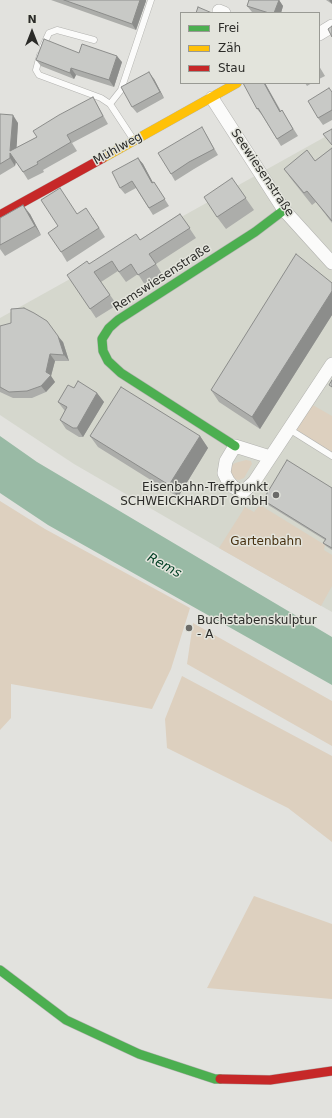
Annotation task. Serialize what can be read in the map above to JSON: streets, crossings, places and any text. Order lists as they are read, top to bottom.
{
  "streets": {
    "street": ["Mühlweg", "Seewiesenstraße", "Remswiesenstraße"]
  },
  "crossings": [
    ["Mühlweg", "Seewiesenstraße"],
    ["Seewiesenstraße", "Remswiesenstraße"]
  ],
  "water": ["Rems"],
  "parks": ["Gartenbahn"],
  "places": ["Eisenbahn-Treffpunkt SCHWEICKHARDT GmbH", "Buchstabenskulptur - A"],
  "legend": ["Frei", "Zäh", "Stau"],
  "north": "top"
}
